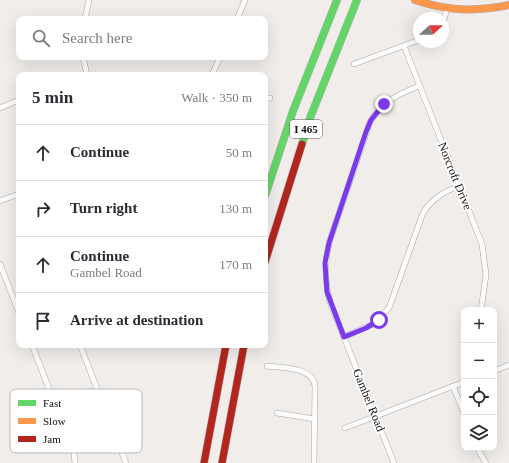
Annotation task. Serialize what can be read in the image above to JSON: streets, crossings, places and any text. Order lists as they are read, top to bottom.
{
  "streets": {
    "main road": ["I 465"],
    "street": ["Norcroft Drive", "Gambel Road"]
  },
  "crossings": [
    ["Norcroft Drive", "Gambel Road"]
  ],
  "legend": ["Fast", "Slow", "Jam"],
  "north": "right",
  "page": {
    "search": "Search here",
    "heading": ["5 min", "Walk · 350 m"],
    "list": [
      ["Continue", "50 m"],
      ["Turn right", "130 m"],
      ["Continue", "Gambel Road", "170 m"],
      "Arrive at destination"
    ],
    "map_buttons": ["+", "−"]
  }
}
